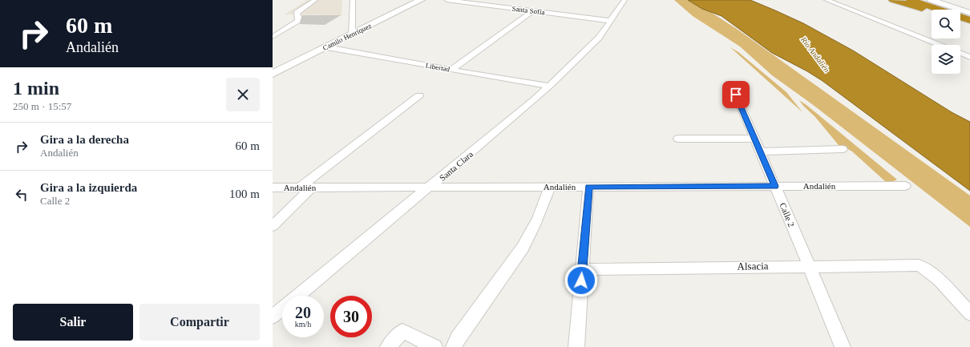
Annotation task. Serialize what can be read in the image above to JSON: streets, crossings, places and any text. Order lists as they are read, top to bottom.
{
  "streets": {
    "main road": ["Camilo Henríquez"],
    "street": [
      "Santa Sofía",
      "Libertad",
      "Santa Clara",
      "Andalién",
      "Calle 2",
      "Alsacia"
    ]
  },
  "crossings": [
    ["Santa Sofía", "Santa Clara"],
    ["Camilo Henríquez", "Libertad"],
    ["Libertad", "Santa Clara"],
    ["Santa Clara", "Andalién"],
    ["Andalién", "Calle 2"],
    ["Calle 2", "Alsacia"]
  ],
  "water": ["Río Andalién"],
  "page": {
    "turn": ["60 m", "Andalién"],
    "heading": ["1 min", "250 m · 15:57"],
    "list": [
      {
        "name": "Gira a la derecha",
        "note": "Andalién",
        "value": "60 m"
      },
      {
        "name": "Gira a la izquierda",
        "note": "Calle 2",
        "value": "100 m"
      }
    ],
    "speed": "20 km/h",
    "limit": "30",
    "buttons": ["Salir", "Compartir"]
  }
}
